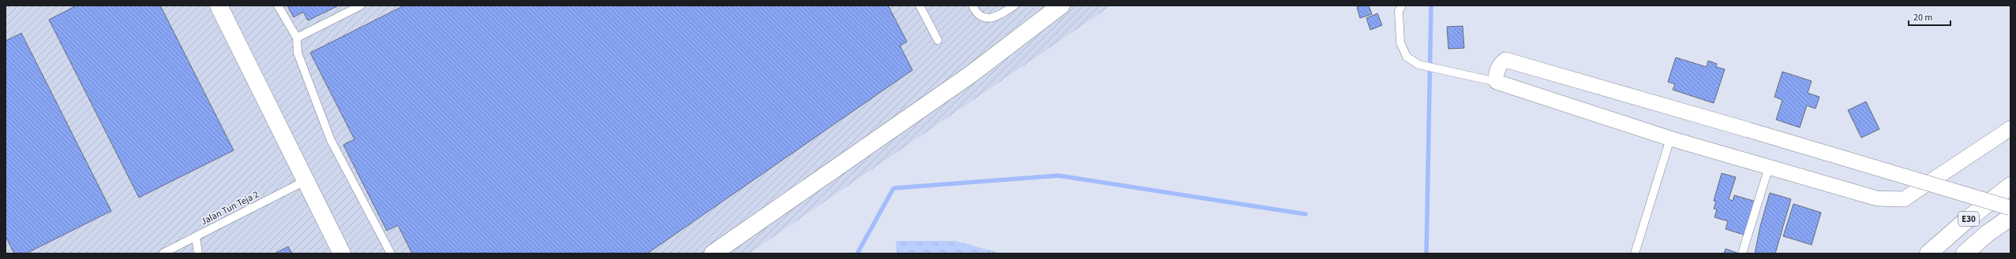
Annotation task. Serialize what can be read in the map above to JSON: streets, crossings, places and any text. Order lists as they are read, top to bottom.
{
  "streets": {
    "main road": ["E30"],
    "lane": ["Jalan Tun Teja 2"]
  },
  "scale_bar": "20 m"
}
